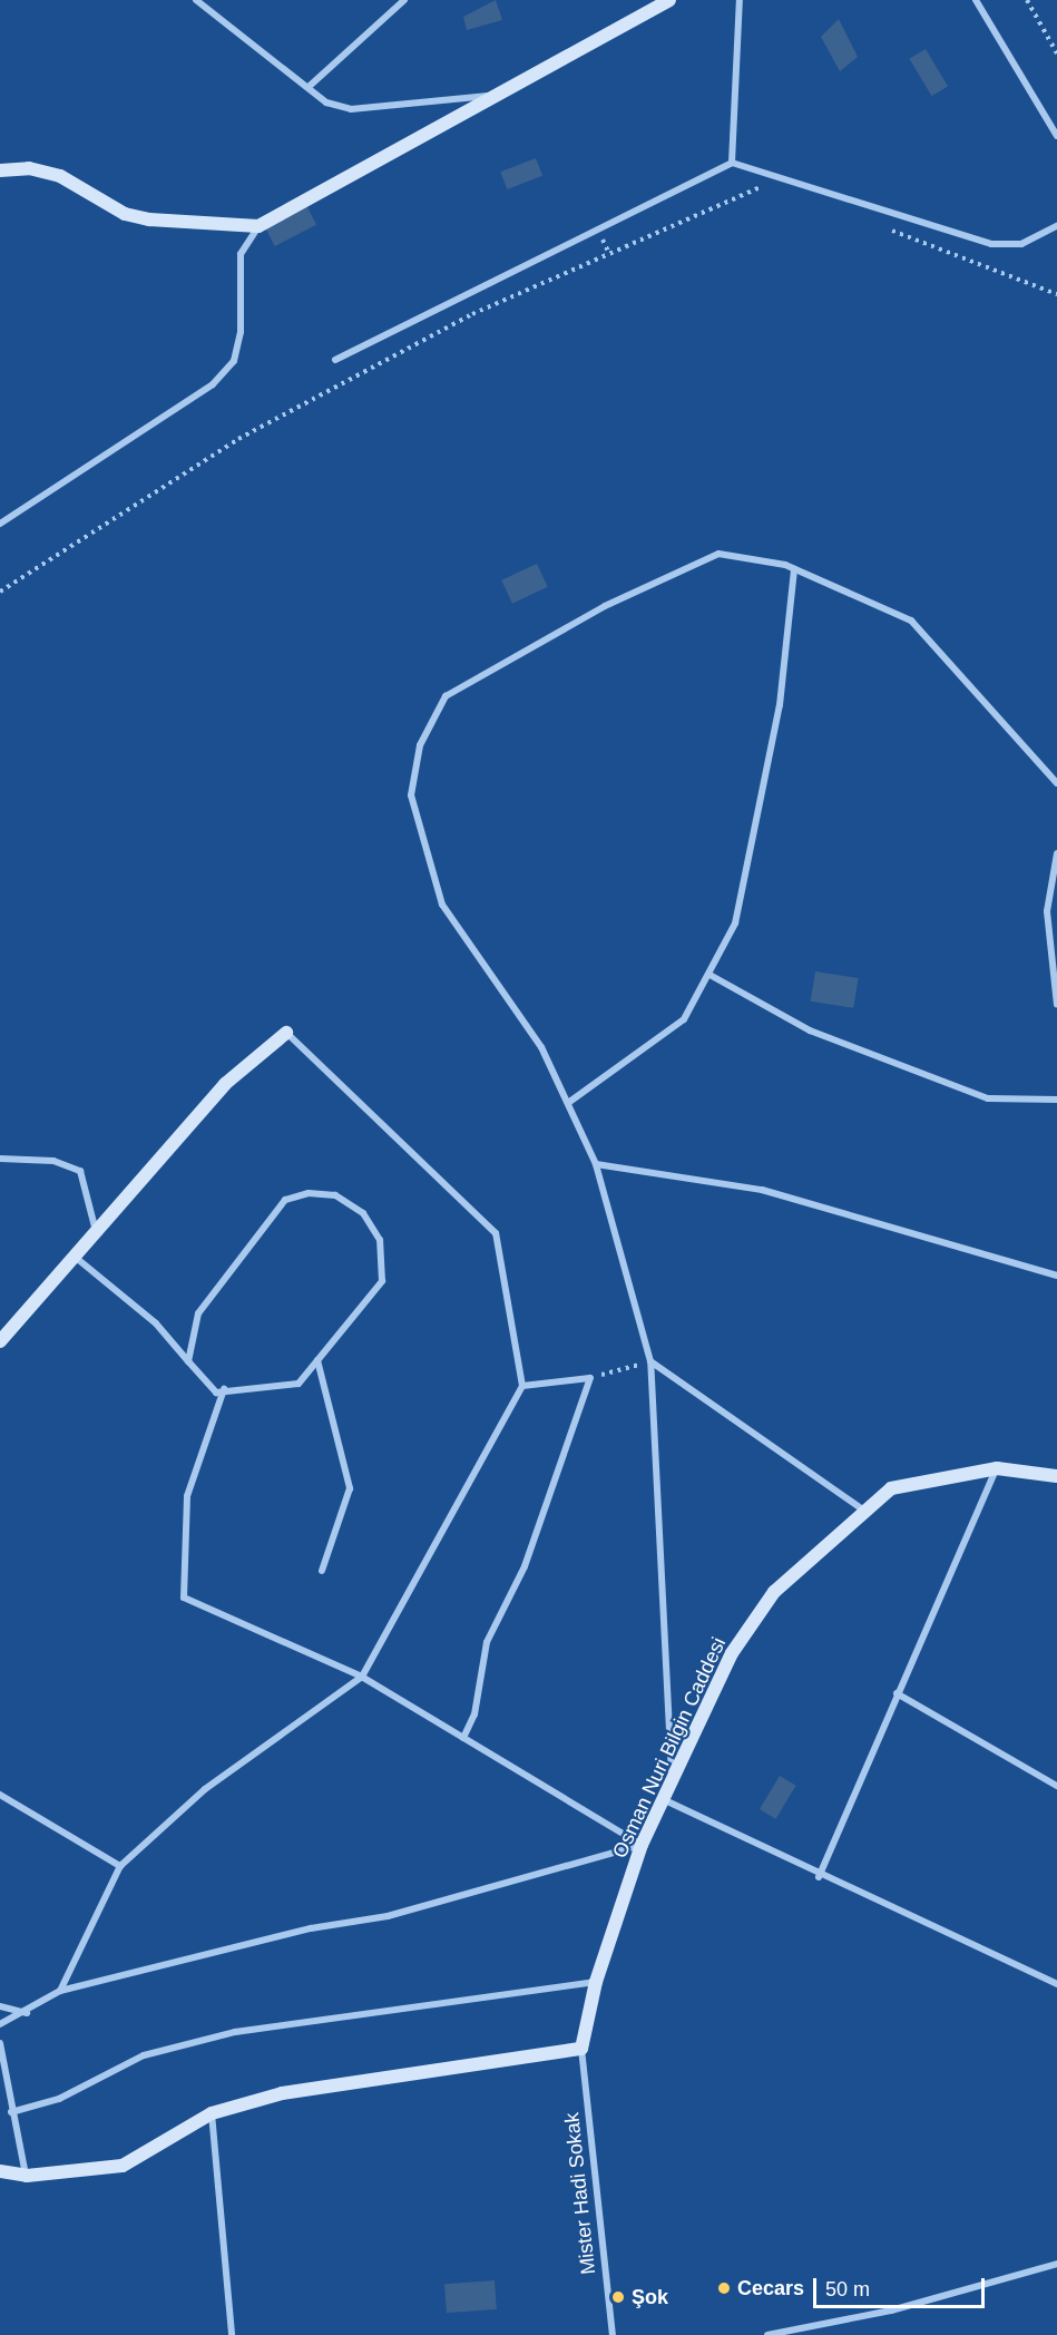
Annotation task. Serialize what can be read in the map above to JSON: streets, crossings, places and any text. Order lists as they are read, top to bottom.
{
  "streets": {
    "street": ["Osman Nuri Bilgin Caddesi", "Mister Hadi Sokak"]
  },
  "crossings": [
    ["Osman Nuri Bilgin Caddesi", "Mister Hadi Sokak"]
  ],
  "places": ["Cecars", "Şok"],
  "scale_bar": "50 m"
}
